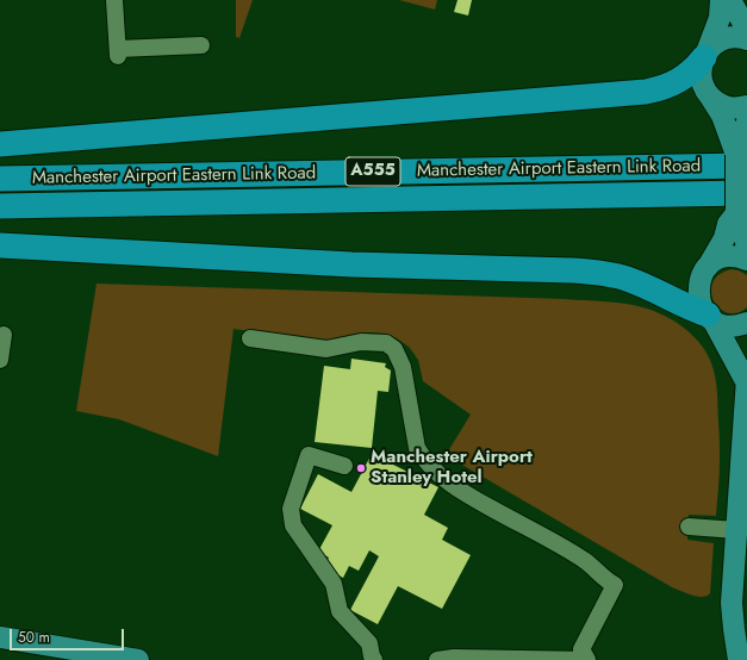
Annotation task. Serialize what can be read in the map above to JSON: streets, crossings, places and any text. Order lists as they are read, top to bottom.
{
  "streets": {
    "highway": ["Manchester Airport Eastern Link Road", "A555"]
  },
  "places": ["Manchester Airport Stanley Hotel"],
  "scale_bar": "50 m"
}
